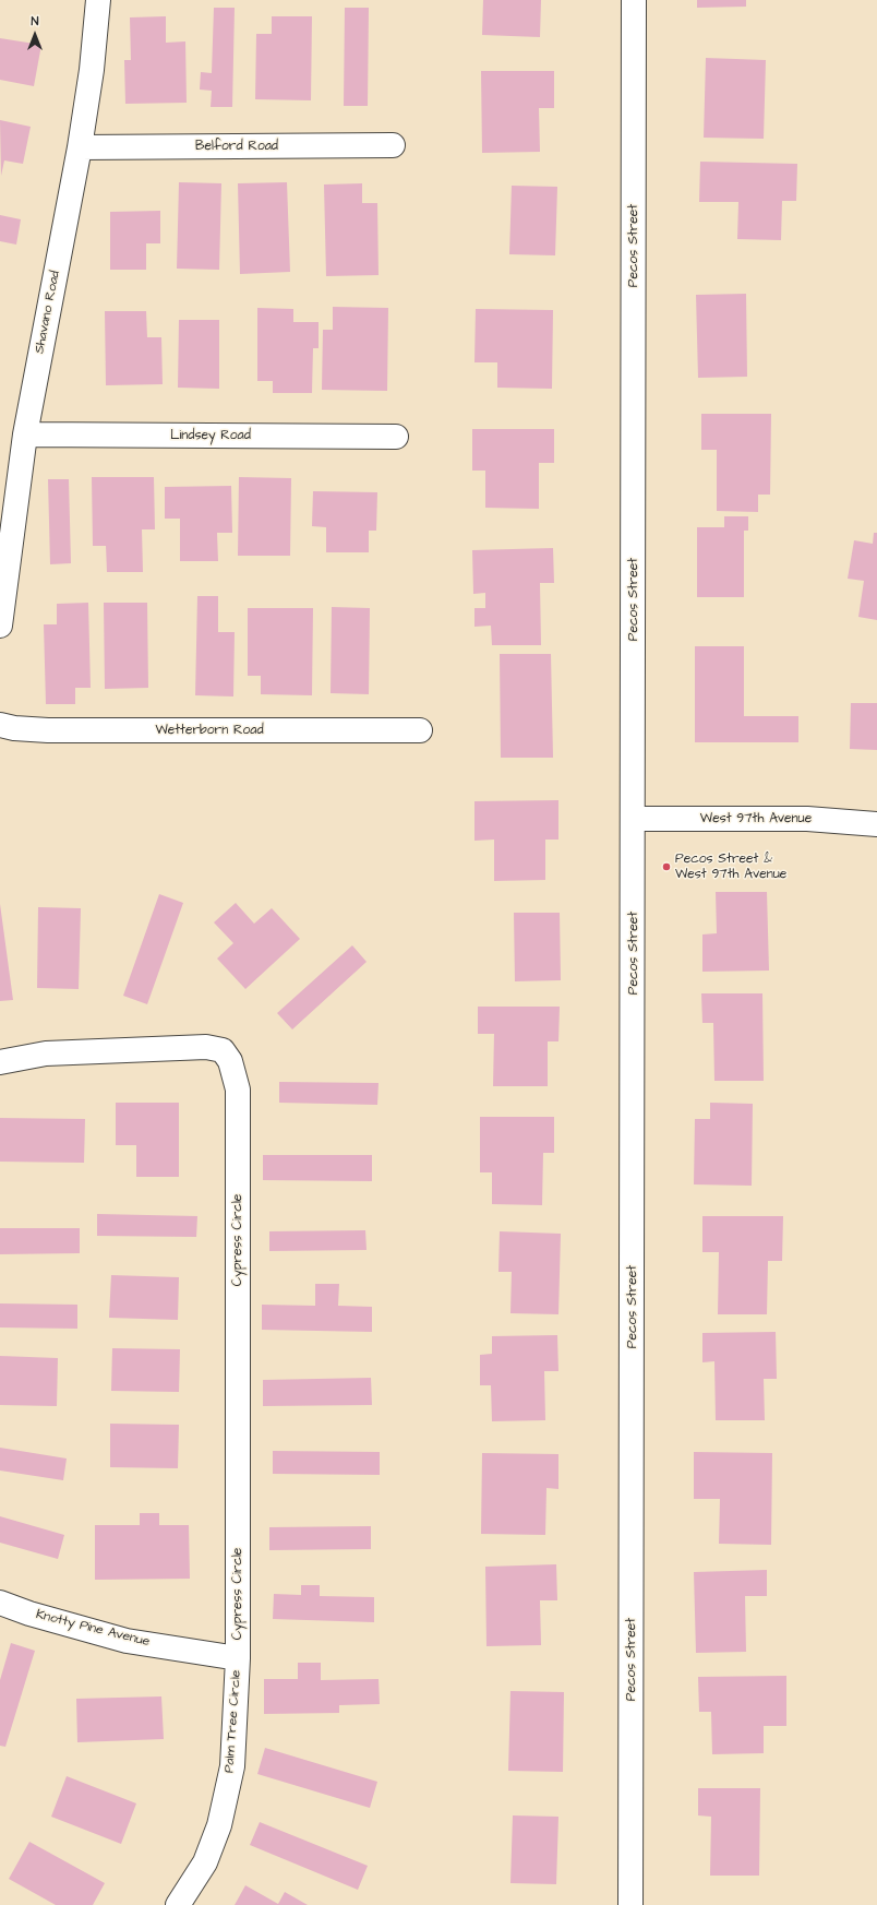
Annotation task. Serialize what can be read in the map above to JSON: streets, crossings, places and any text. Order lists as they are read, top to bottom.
{
  "streets": {
    "street": [
      "Belford Road",
      "Pecos Street",
      "Shavano Road",
      "Lindsey Road",
      "Wetterborn Road",
      "West 97th Avenue",
      "Cypress Circle",
      "Knotty Pine Avenue",
      "Palm Tree Circle"
    ]
  },
  "crossings": [
    ["Belford Road", "Shavano Road"],
    ["Pecos Street", "West 97th Avenue"],
    ["Shavano Road", "Lindsey Road"],
    ["Cypress Circle", "Knotty Pine Avenue"],
    ["Cypress Circle", "Palm Tree Circle"],
    ["Knotty Pine Avenue", "Palm Tree Circle"]
  ],
  "places": ["Pecos Street & West 97th Avenue"],
  "north": "top"
}
